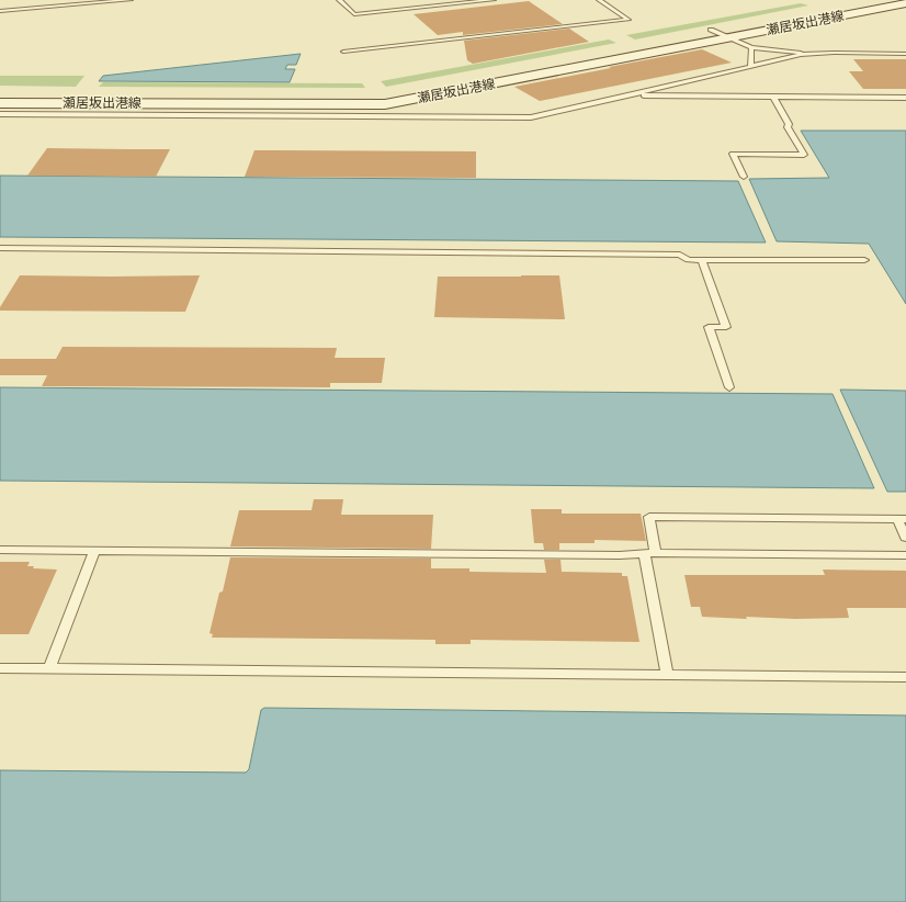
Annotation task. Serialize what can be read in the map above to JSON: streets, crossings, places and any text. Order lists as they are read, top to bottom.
{
  "streets": {
    "main road": ["瀬居坂出港線"]
  }
}
